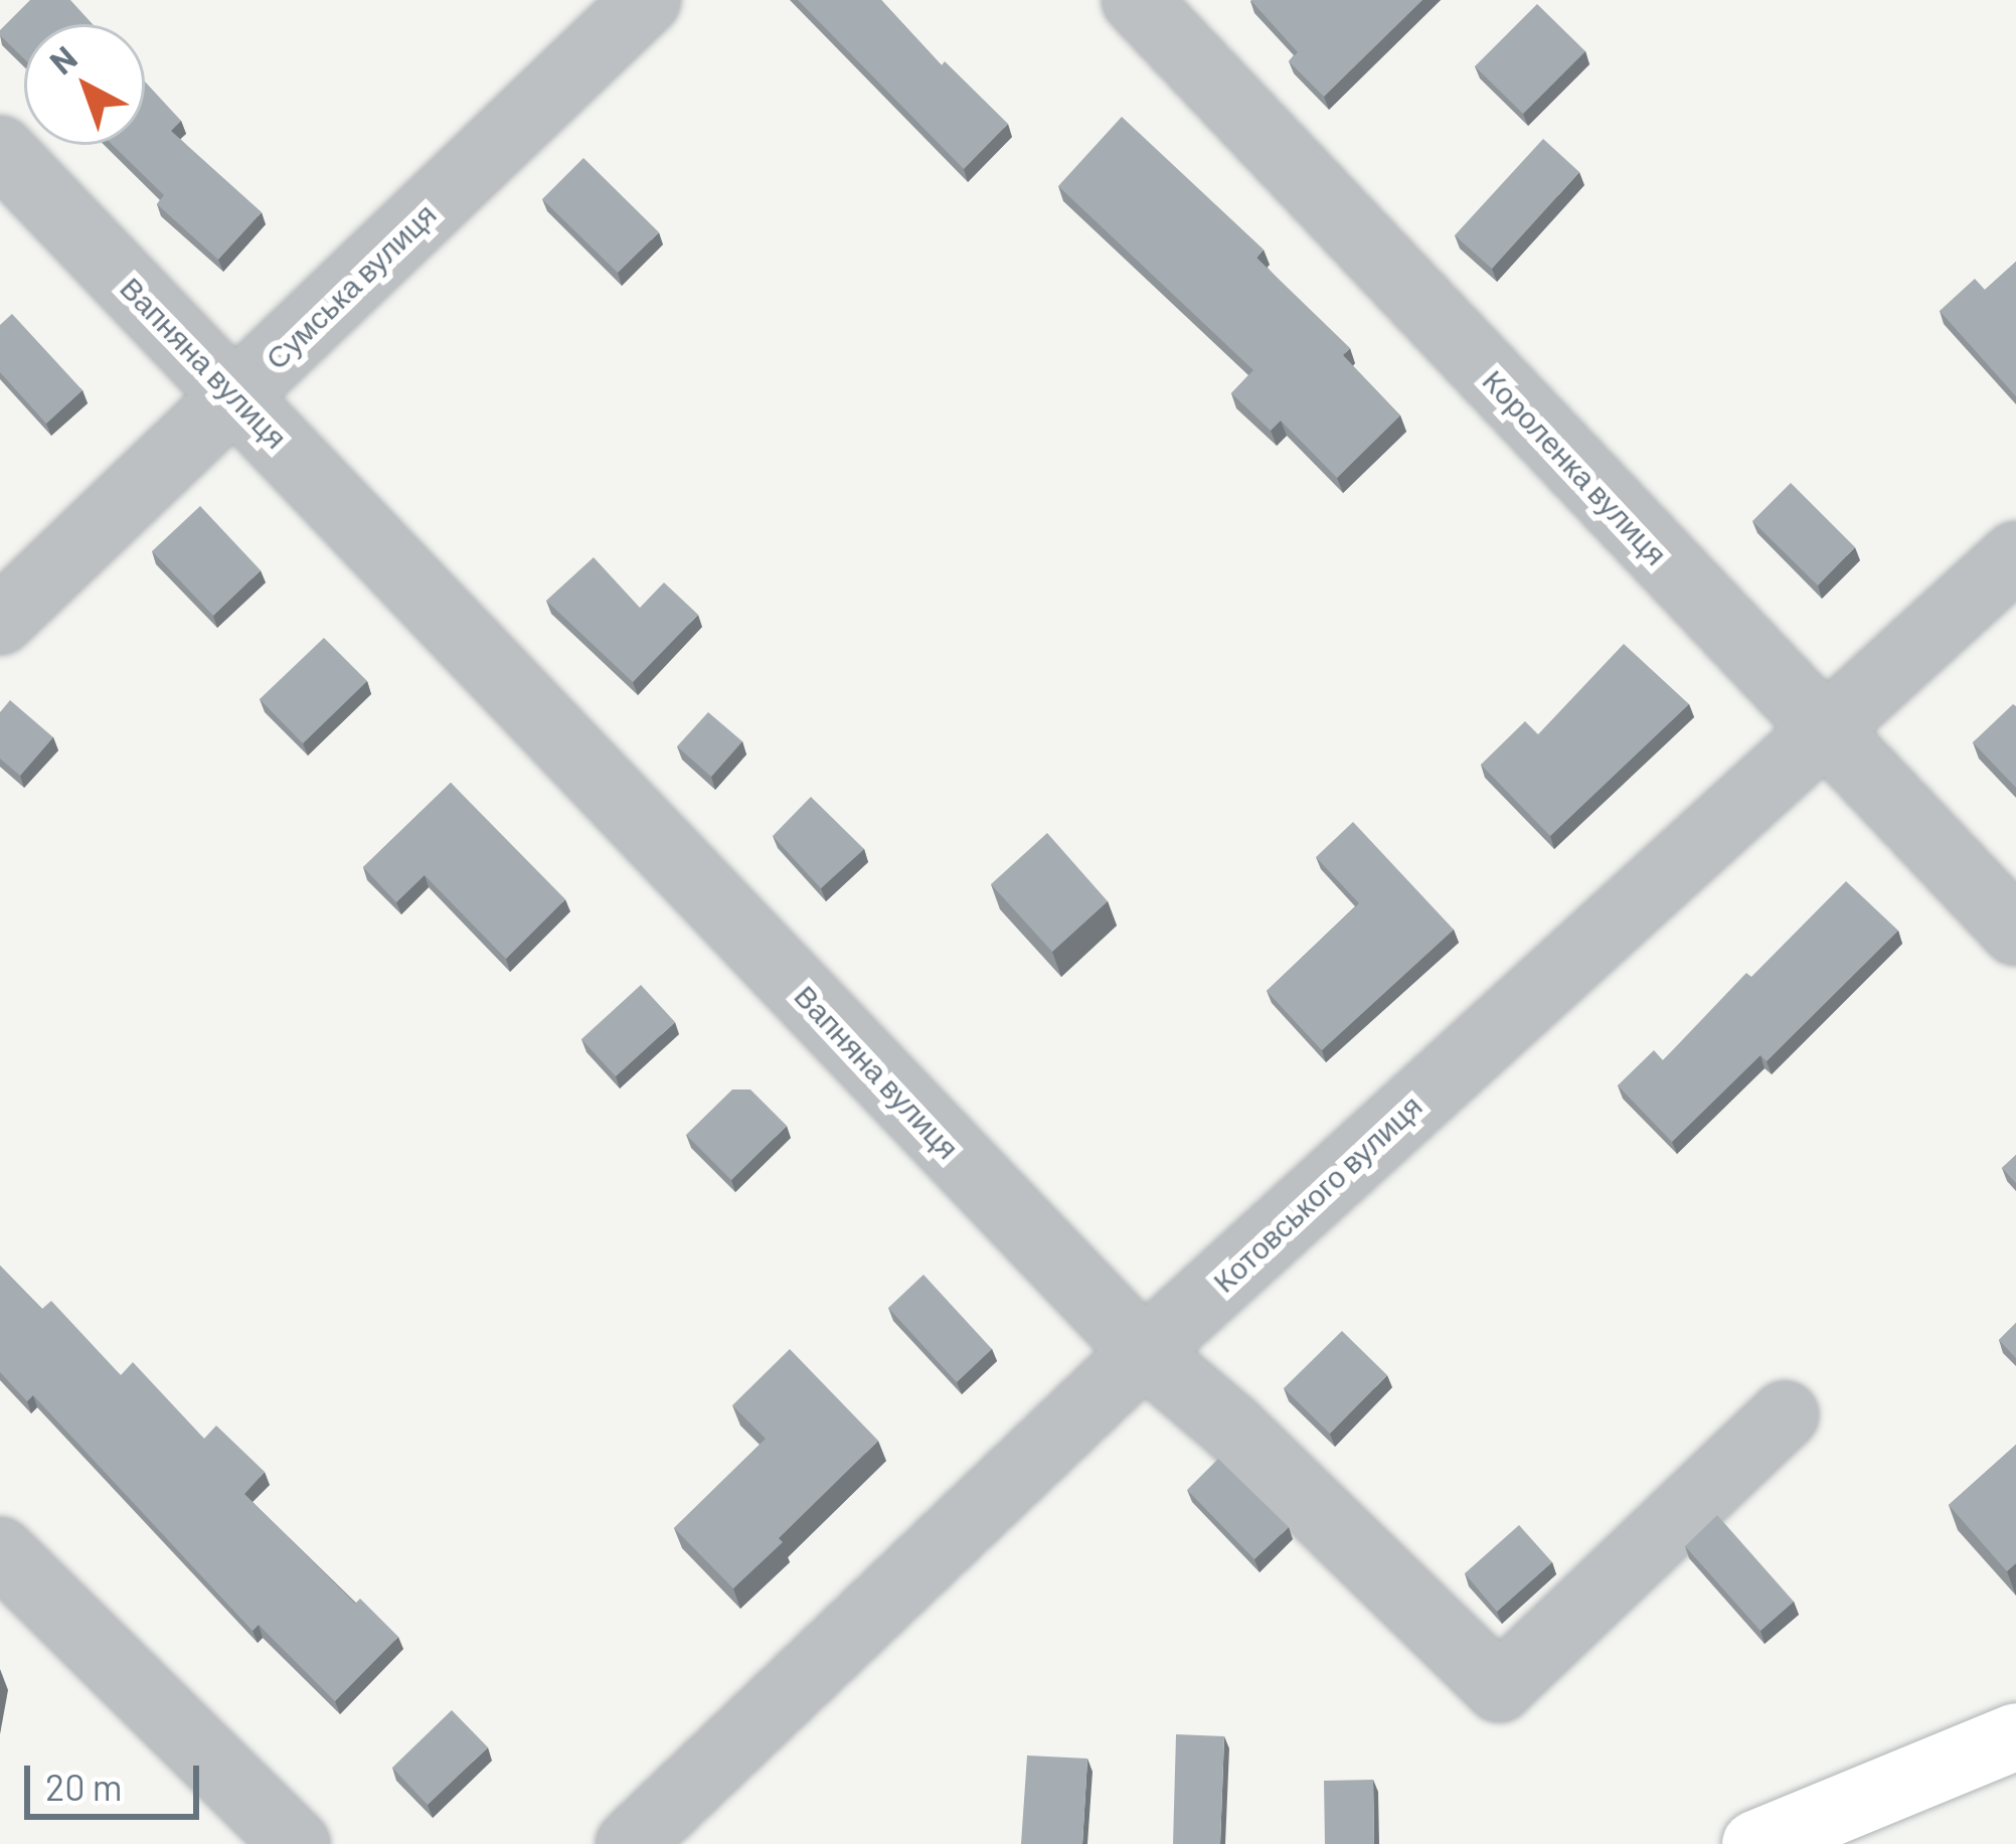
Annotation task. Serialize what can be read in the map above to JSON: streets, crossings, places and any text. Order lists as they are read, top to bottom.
{
  "streets": {
    "street": [
      "Сумська вулиця",
      "Вапняна вулиця",
      "Короленка вулиця",
      "Котовського вулиця"
    ]
  },
  "crossings": [
    ["Сумська вулиця", "Вапняна вулиця"],
    ["Вапняна вулиця", "Котовського вулиця"],
    ["Короленка вулиця", "Котовського вулиця"]
  ],
  "scale_bar": "20 m",
  "north": "top left"
}
